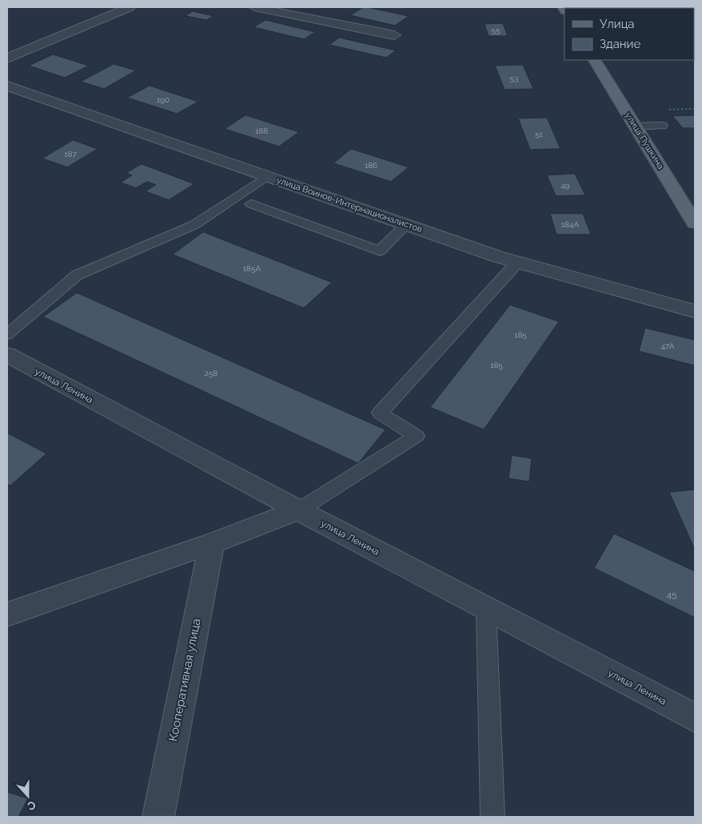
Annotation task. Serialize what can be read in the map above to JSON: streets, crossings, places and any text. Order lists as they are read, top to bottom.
{
  "streets": {
    "main road": ["улица Пушкина"],
    "street": ["улица Воинов-Интернационалистов", "улица Ленина", "Кооперативная улица"]
  },
  "house_numbers": [
    "55",
    "53",
    "190",
    "188",
    "51",
    "187",
    "186",
    "49",
    "184А",
    "185А",
    "185",
    "47А",
    "185",
    "258",
    "45"
  ],
  "legend": ["Улица", "Здание"],
  "north": "bottom"
}
